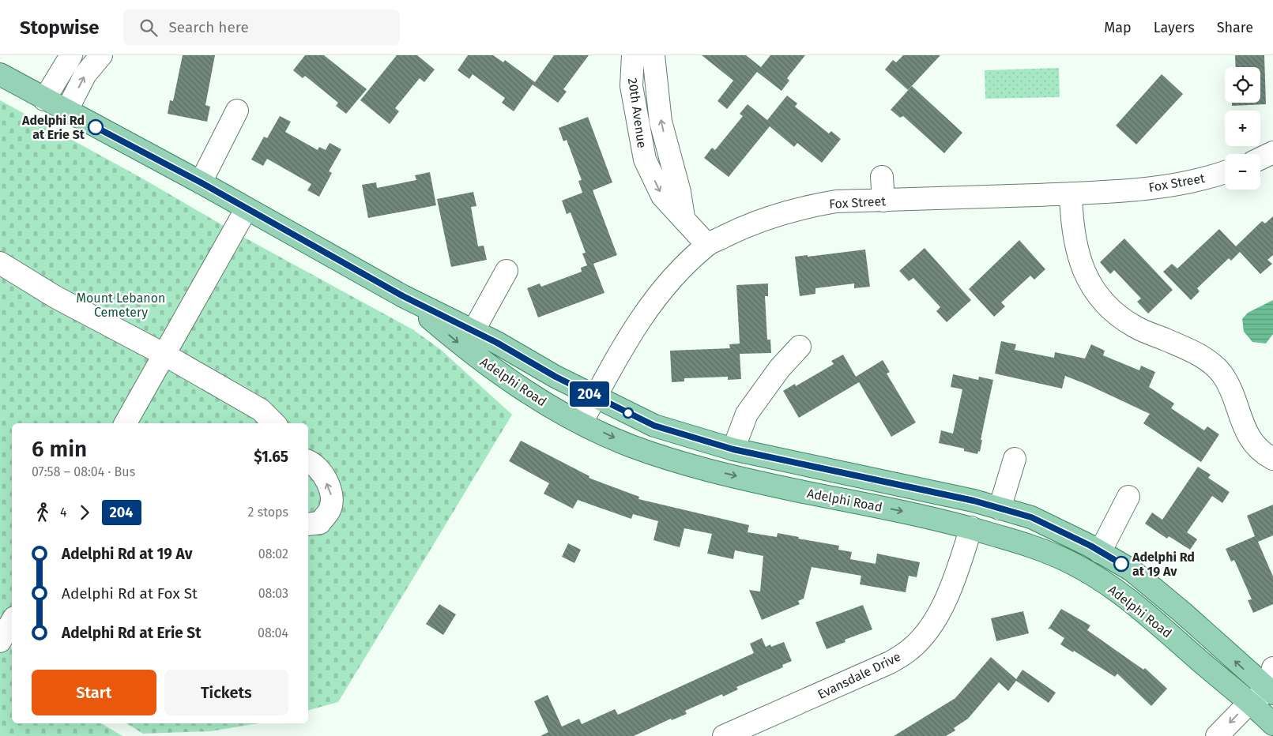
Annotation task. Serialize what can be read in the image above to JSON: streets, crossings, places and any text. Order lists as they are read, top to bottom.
{
  "streets": {
    "main road": ["Adelphi Road"],
    "street": ["20th Avenue", "Fox Street", "Evansdale Drive"]
  },
  "crossings": [
    ["20th Avenue", "Fox Street"],
    ["Fox Street", "Adelphi Road"],
    ["Adelphi Road", "Evansdale Drive"]
  ],
  "parks": ["Mount Lebanon Cemetery"],
  "places": ["Adelphi Rd at Erie St", "Adelphi Rd at 19 Av"],
  "lines": ["bus line 204"],
  "page": {
    "header": "Stopwise",
    "search": "Search here",
    "nav": ["Map", "Layers", "Share"],
    "on_map": "204",
    "map_buttons": ["+", "−"],
    "heading": ["6 min", "07:58 – 08:04 · Bus", "$1.65"],
    "legs": ["4", "204", "2 stops"],
    "list": [
      {
        "name": "Adelphi Rd at 19 Av",
        "value": "08:02"
      },
      {
        "name": "Adelphi Rd at Fox St",
        "value": "08:03"
      },
      {
        "name": "Adelphi Rd at Erie St",
        "value": "08:04"
      }
    ],
    "buttons": ["Start", "Tickets"]
  }
}
